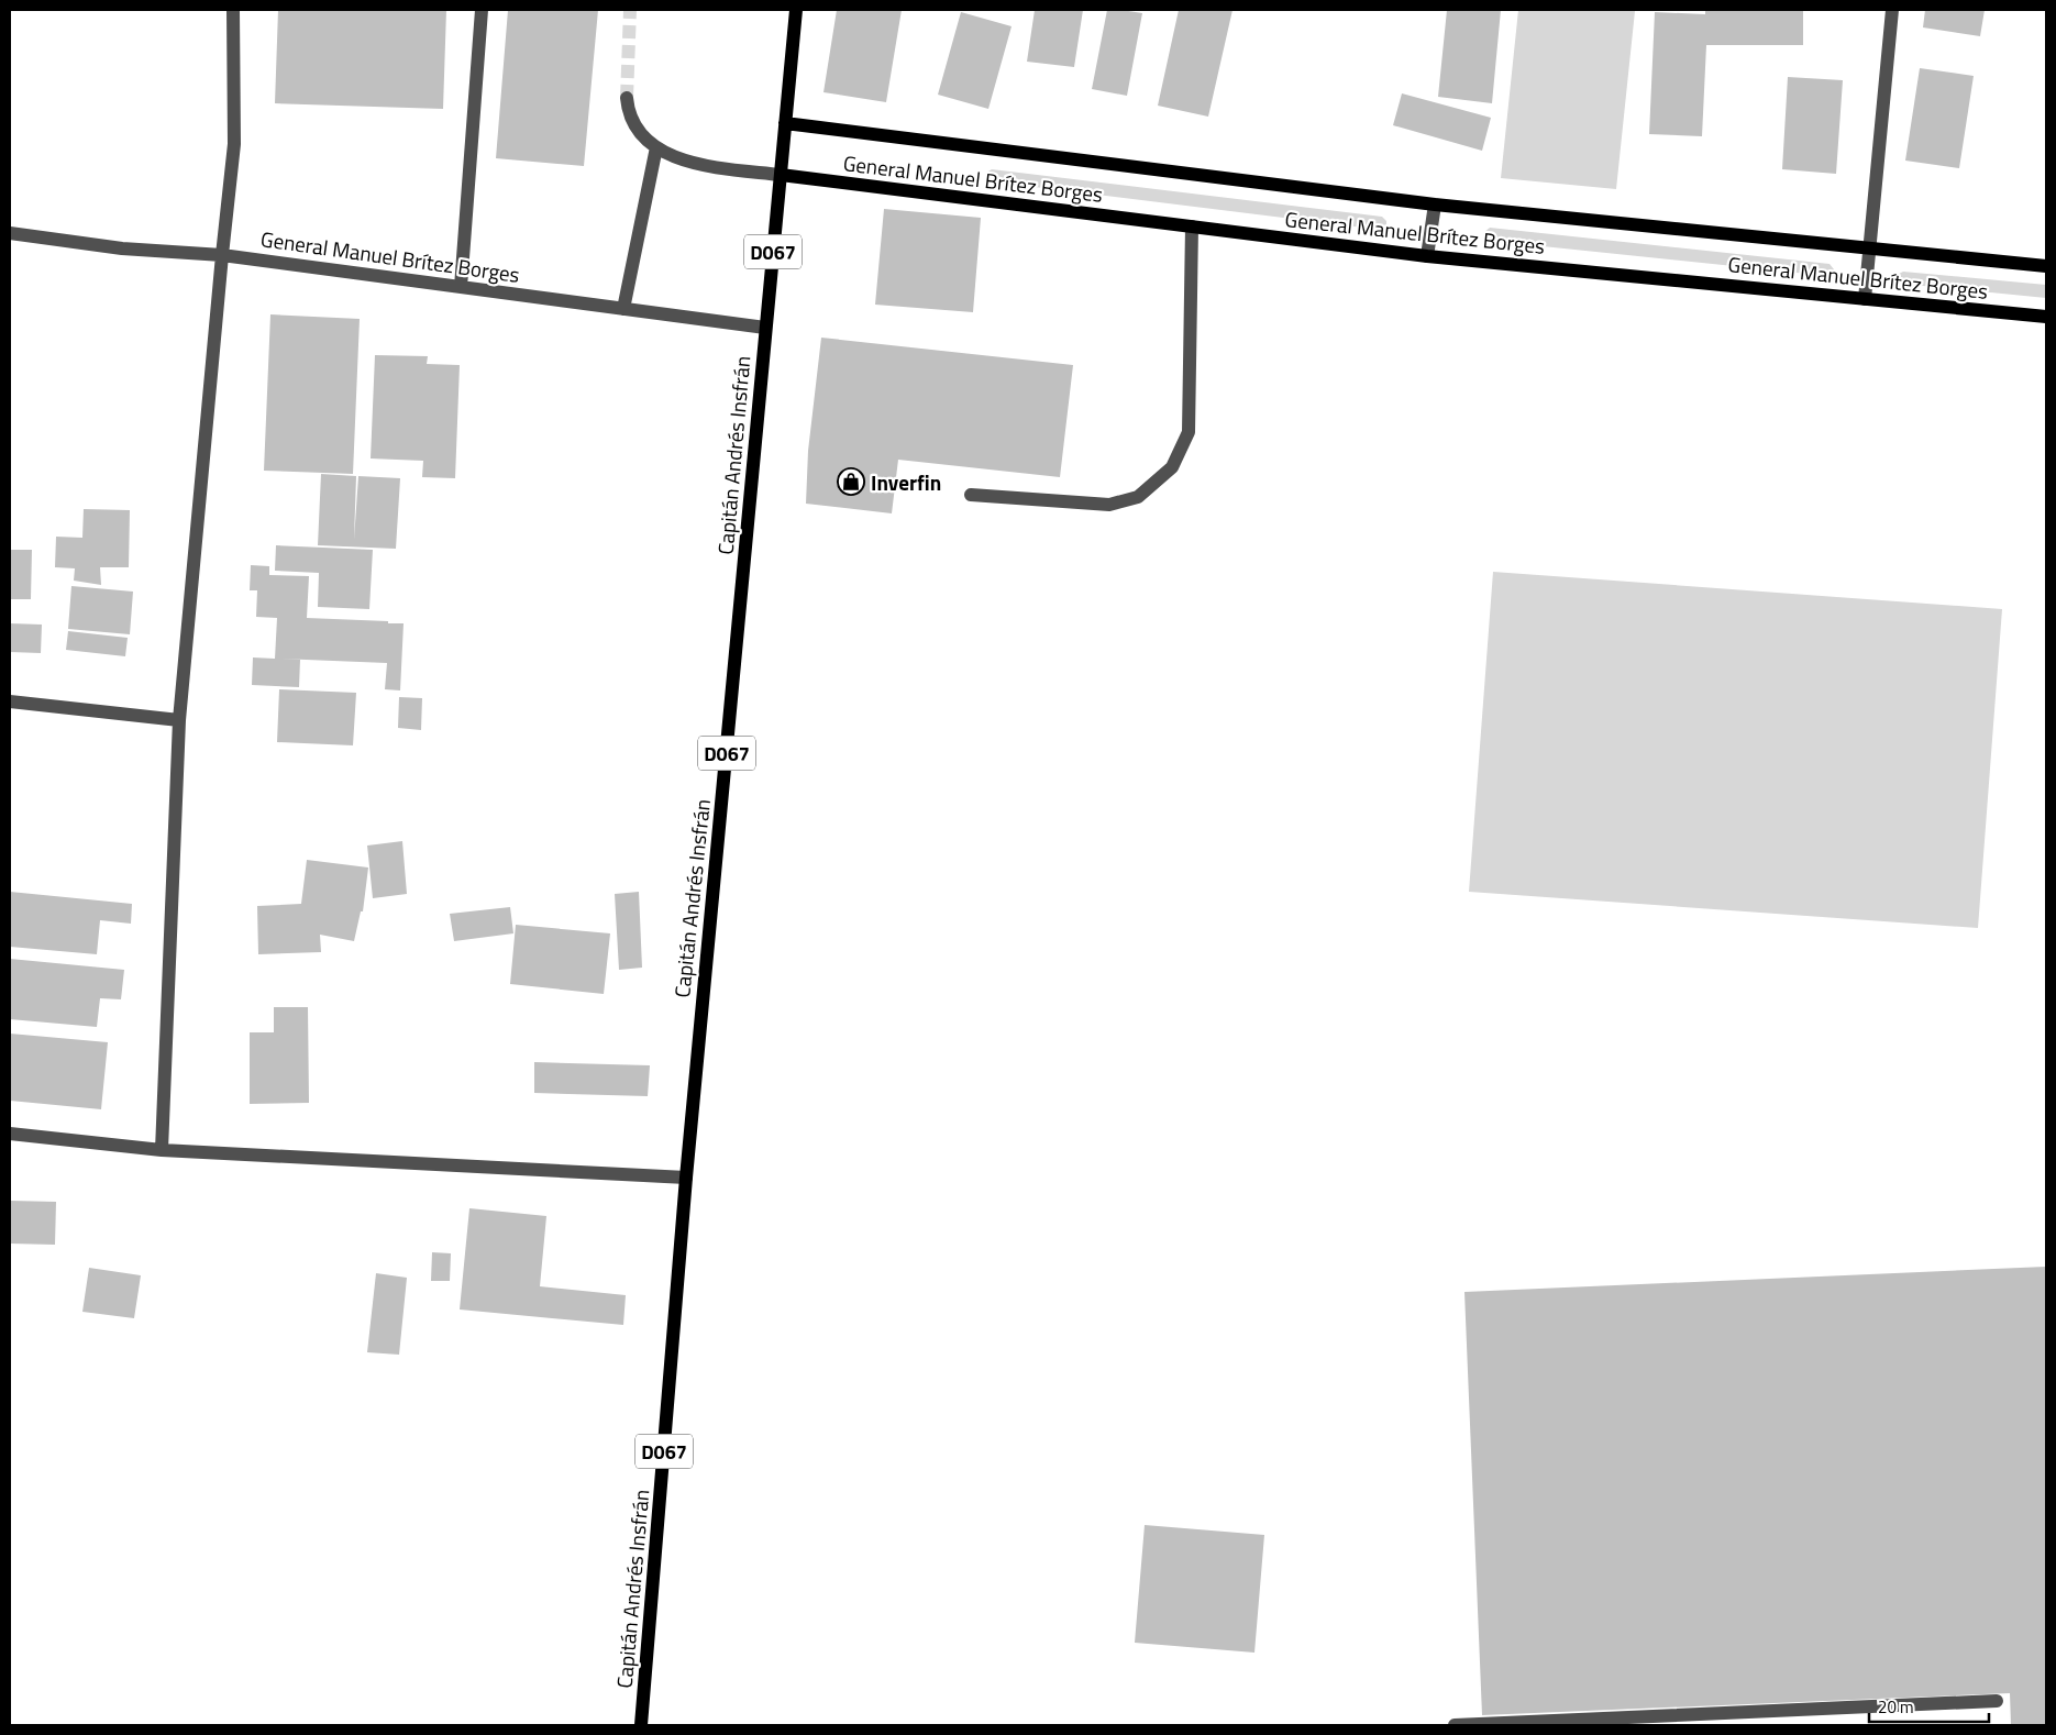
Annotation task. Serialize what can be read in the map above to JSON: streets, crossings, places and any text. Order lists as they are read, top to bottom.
{
  "streets": {
    "main road": ["General Manuel Brítez Borges", "D067", "Capitán Andrés Insfrán"]
  },
  "crossings": [
    ["General Manuel Brítez Borges", "Capitán Andrés Insfrán"]
  ],
  "places": {
    "shop": ["Inverfin"]
  },
  "scale_bar": "20 m"
}
